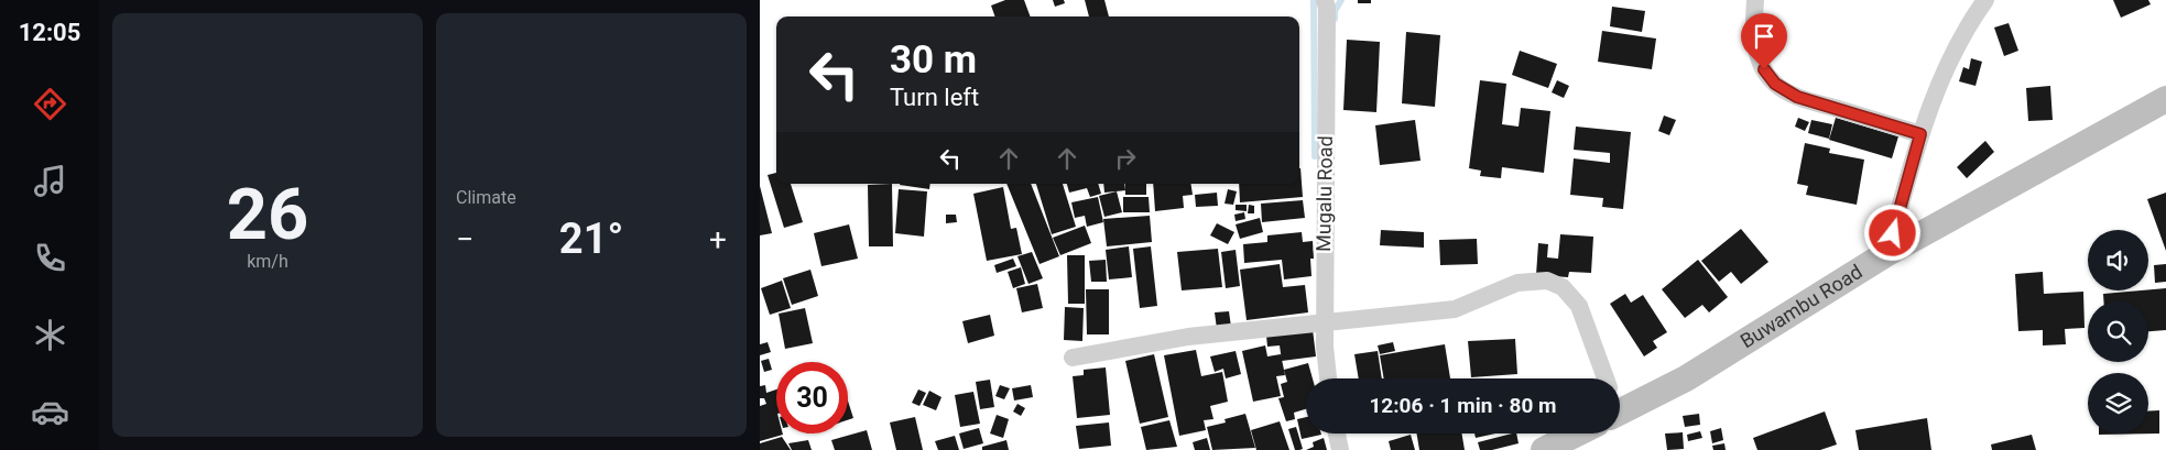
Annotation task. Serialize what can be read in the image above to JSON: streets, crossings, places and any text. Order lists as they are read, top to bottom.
{
  "streets": {
    "street": ["Mugalu Road", "Buwambu Road"]
  },
  "page": {
    "tabs": "12:05",
    "tile": [
      ["26", "km/h"],
      "Climate"
    ],
    "turn": ["30 m", "Turn left"],
    "heat": ["−", "21°", "+"],
    "limit": "30",
    "trip": "12:06 · 1 min · 80 m"
  }
}
